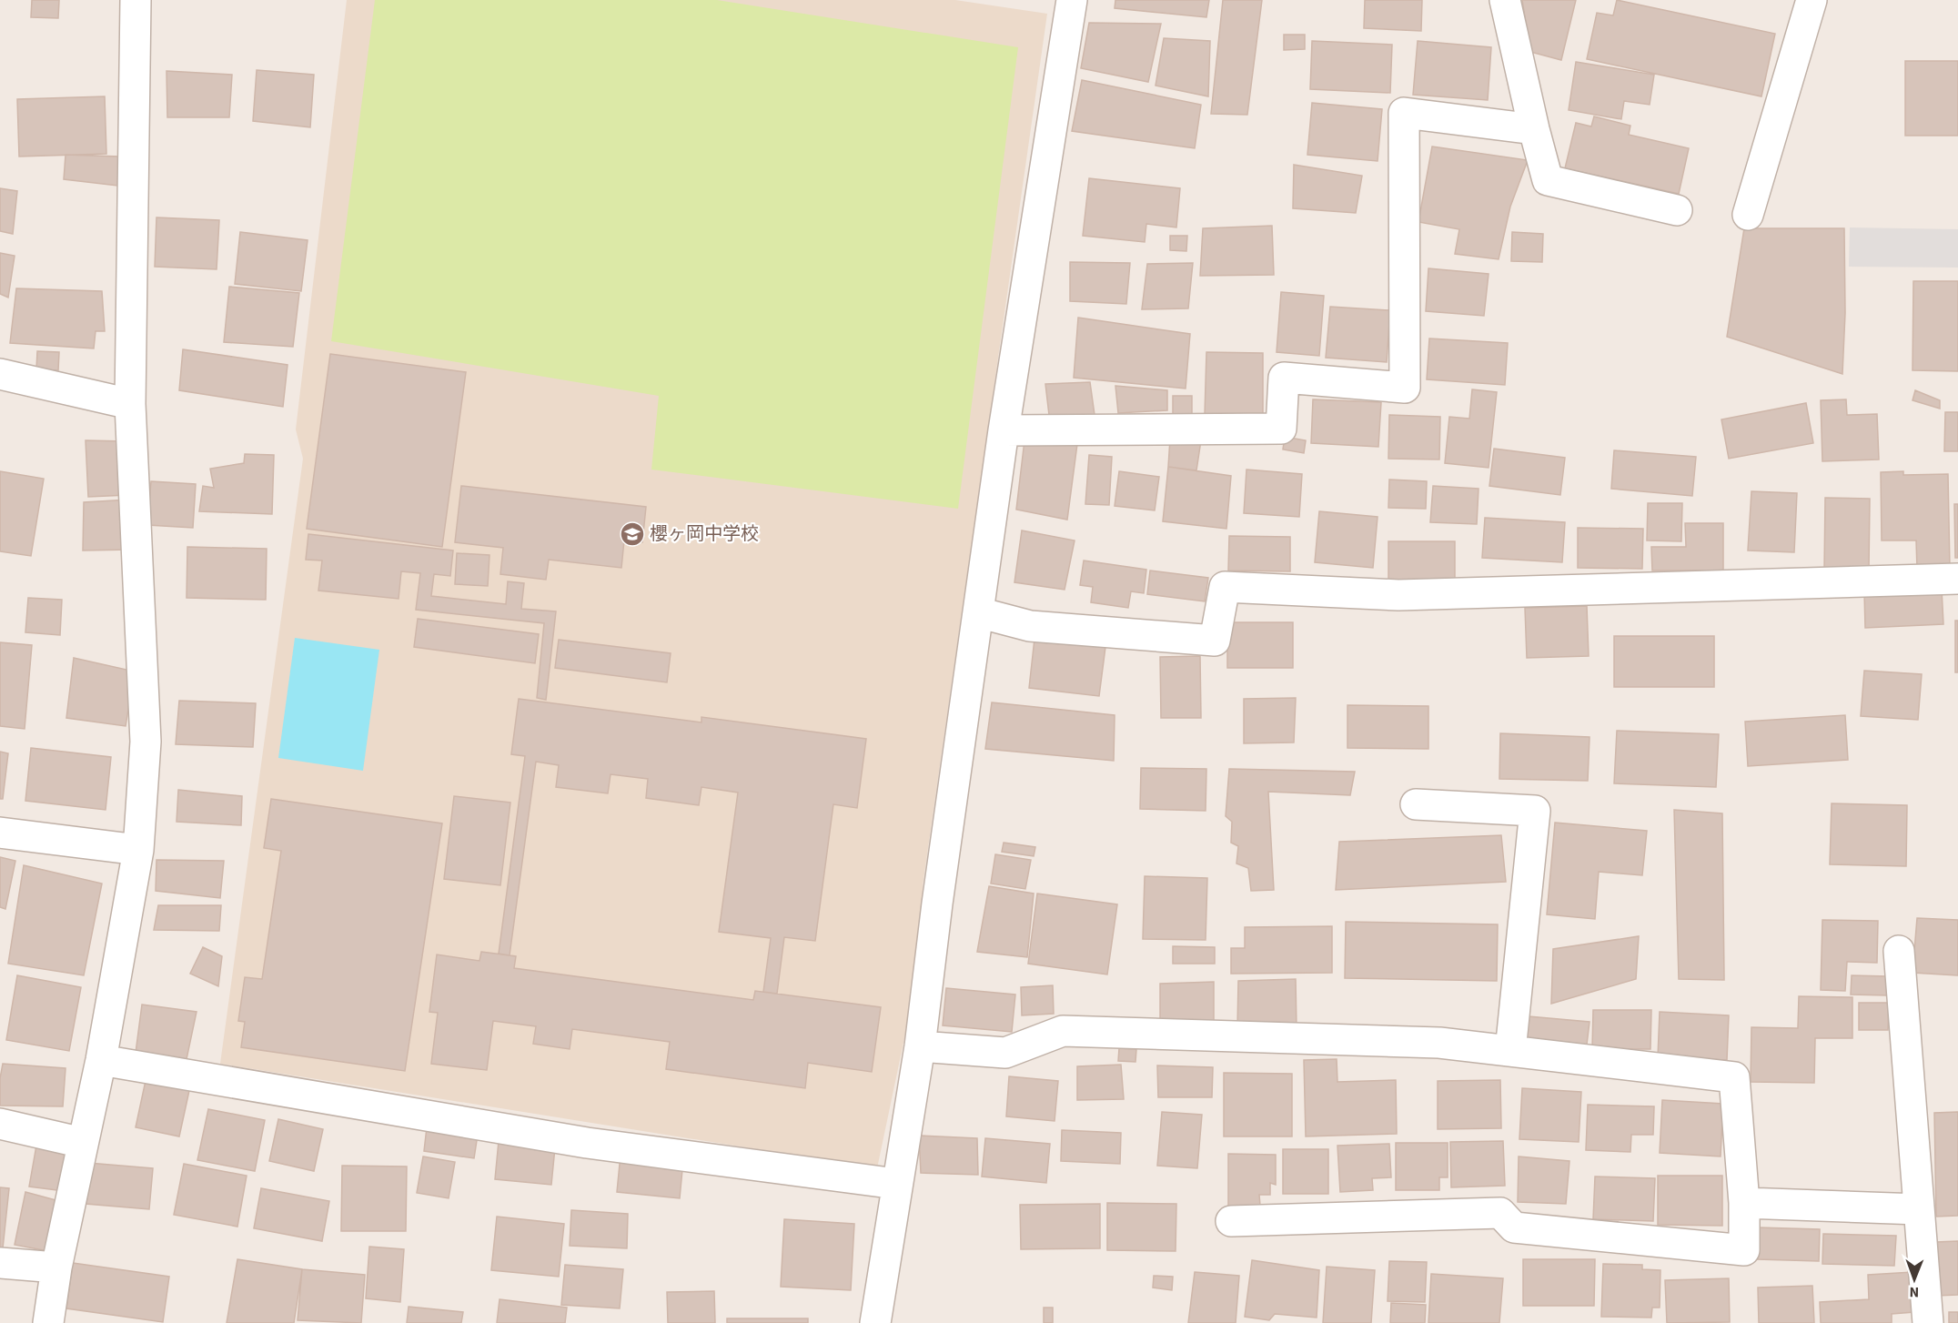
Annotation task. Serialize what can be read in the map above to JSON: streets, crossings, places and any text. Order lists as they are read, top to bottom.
{
  "places": {
    "school or university": ["櫻ヶ岡中学校"]
  },
  "north": "bottom"
}
